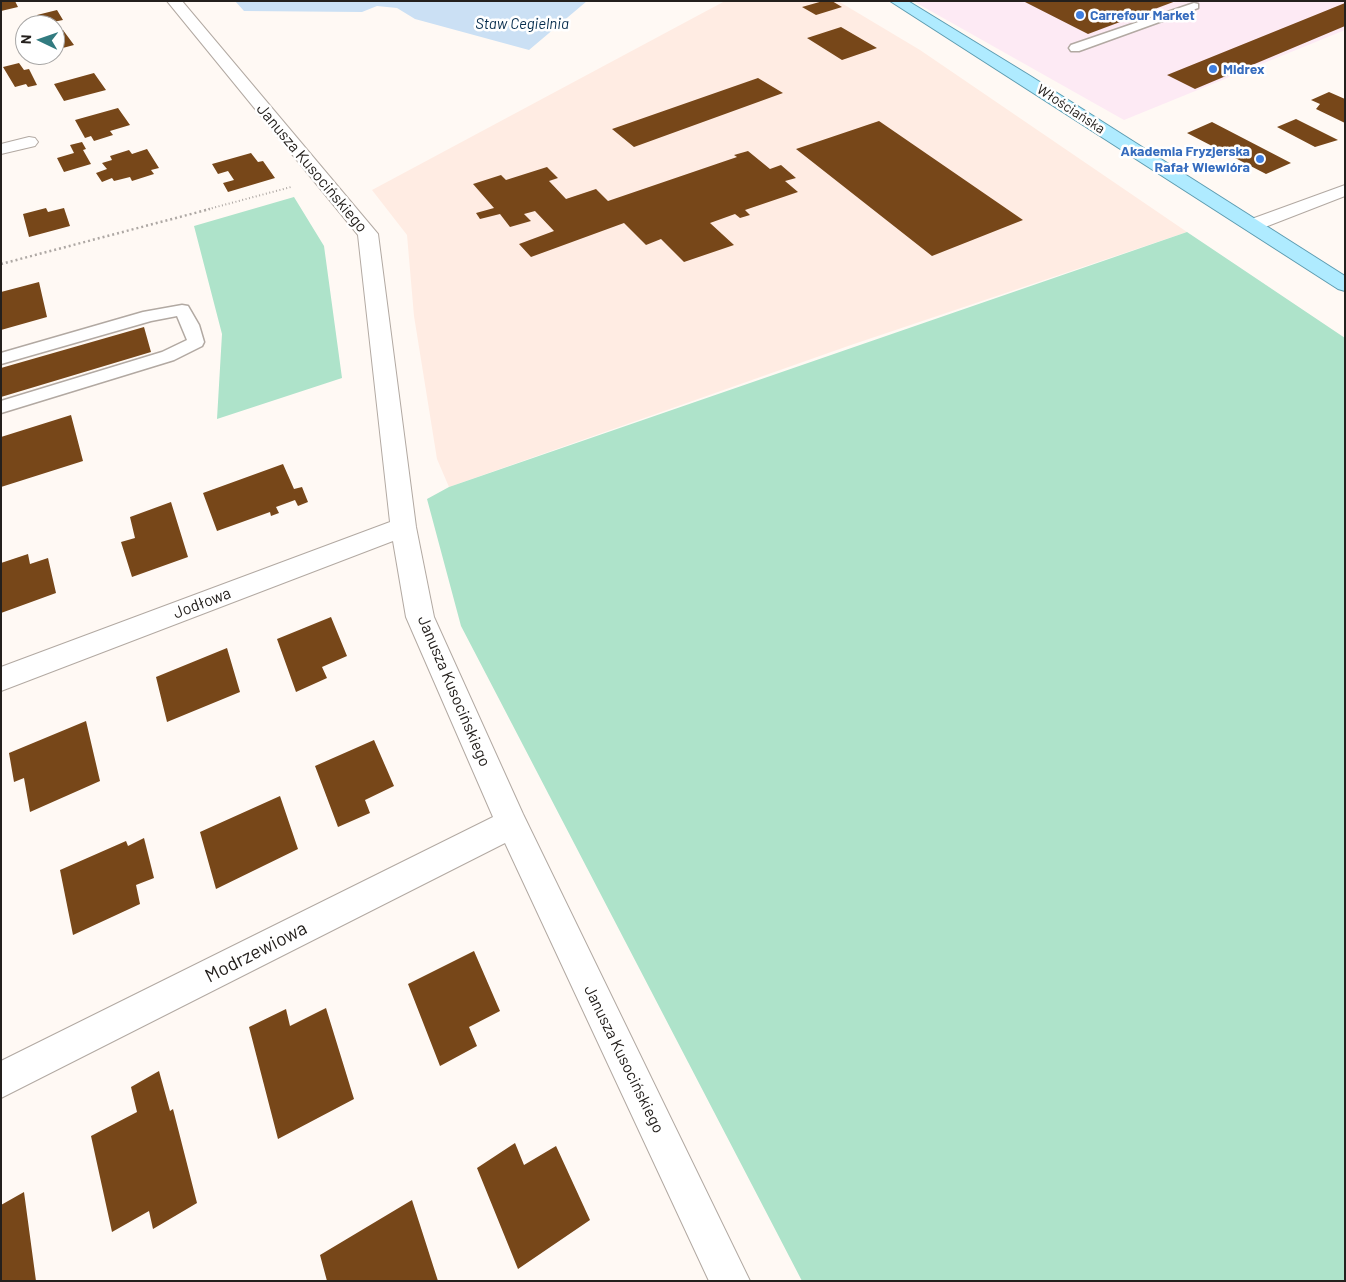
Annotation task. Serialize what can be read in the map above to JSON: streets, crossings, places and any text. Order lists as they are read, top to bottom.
{
  "streets": {
    "main road": ["Włościańska"],
    "street": ["Janusza Kusocińskiego", "Jodłowa", "Modrzewiowa"]
  },
  "crossings": [
    ["Janusza Kusocińskiego", "Jodłowa"],
    ["Janusza Kusocińskiego", "Modrzewiowa"]
  ],
  "water": ["Staw Cegielnia"],
  "places": ["Carrefour Market", "Midrex", "Akademia Fryzjerska Rafał Wiewióra"],
  "north": "left"
}
